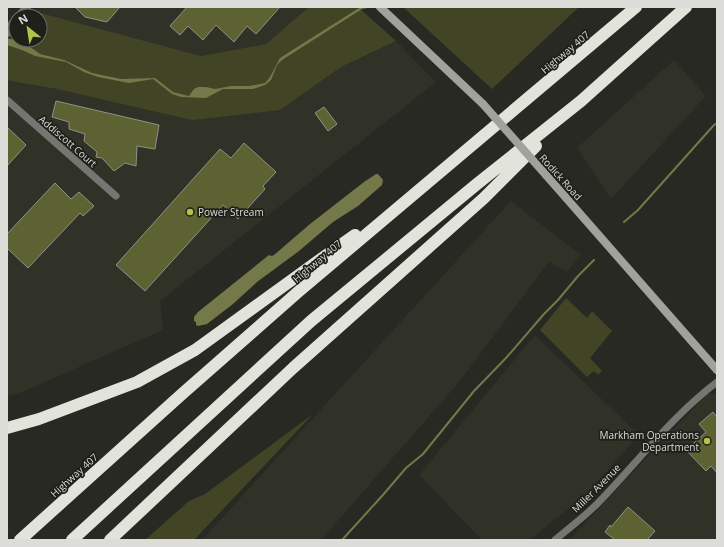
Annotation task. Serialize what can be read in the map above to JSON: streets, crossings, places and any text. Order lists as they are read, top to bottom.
{
  "streets": {
    "highway": ["Highway 407"],
    "main road": ["Rodick Road"],
    "street": ["Addiscott Court", "Miller Avenue"]
  },
  "places": ["Power Stream", "Markham Operations Department"],
  "north": "top left"
}
